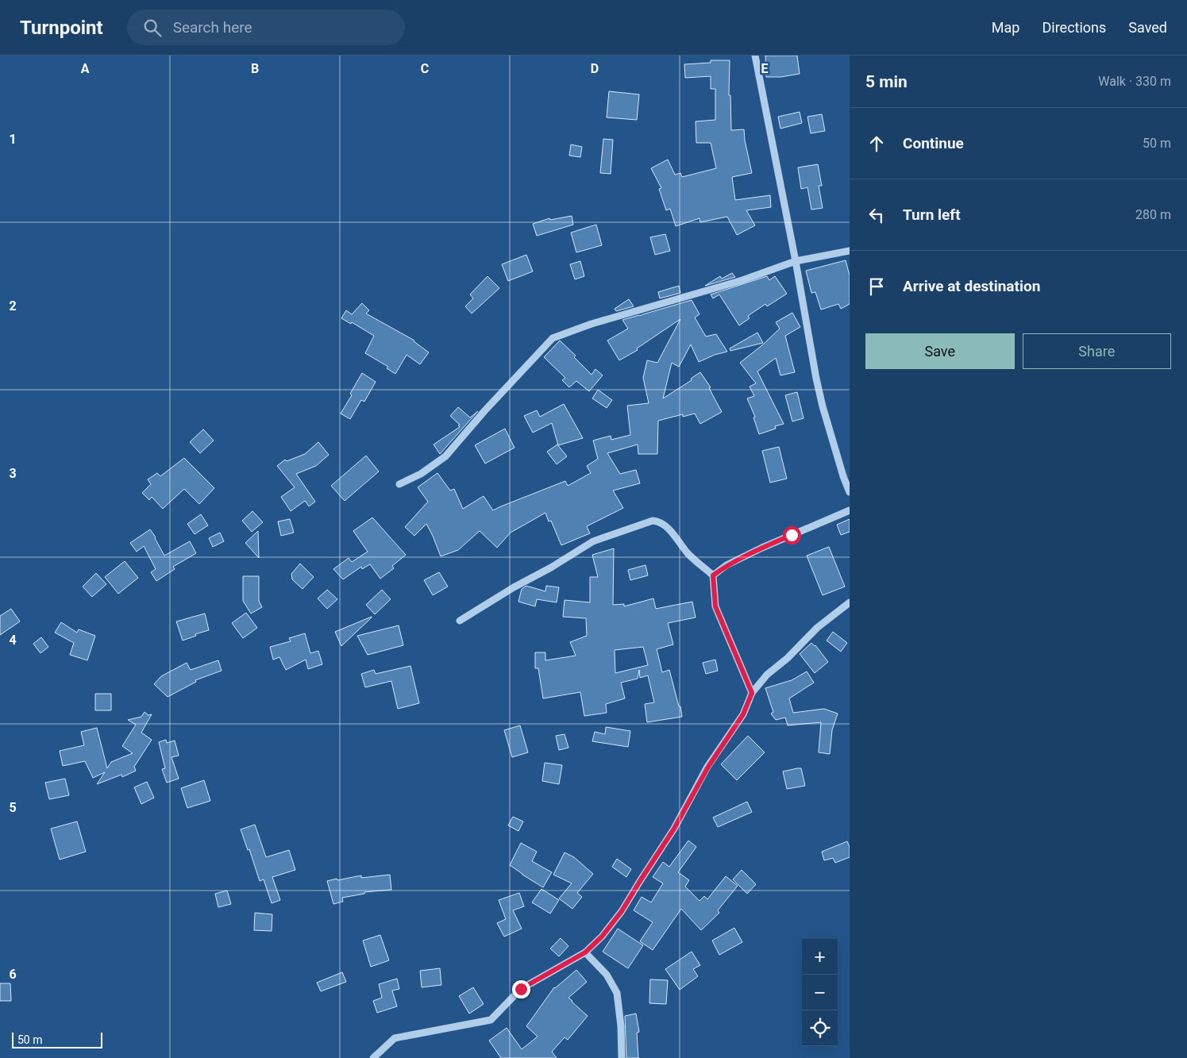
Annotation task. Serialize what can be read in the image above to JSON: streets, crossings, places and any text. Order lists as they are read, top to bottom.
{
  "scale_bar": "50 m",
  "page": {
    "header": "Turnpoint",
    "search": "Search here",
    "nav": ["Map", "Directions", "Saved"],
    "heading": ["5 min", "Walk · 330 m"],
    "list": [
      ["Continue", "50 m"],
      ["Turn left", "280 m"],
      "Arrive at destination"
    ],
    "buttons": ["Save", "Share"],
    "map_buttons": ["+", "−"],
    "scale": "50 m"
  },
  "grid": {
    "columns": [
      "A",
      "B",
      "C",
      "D",
      "E"
    ],
    "rows": [
      "1",
      "2",
      "3",
      "4",
      "5",
      "6"
    ]
  }
}
